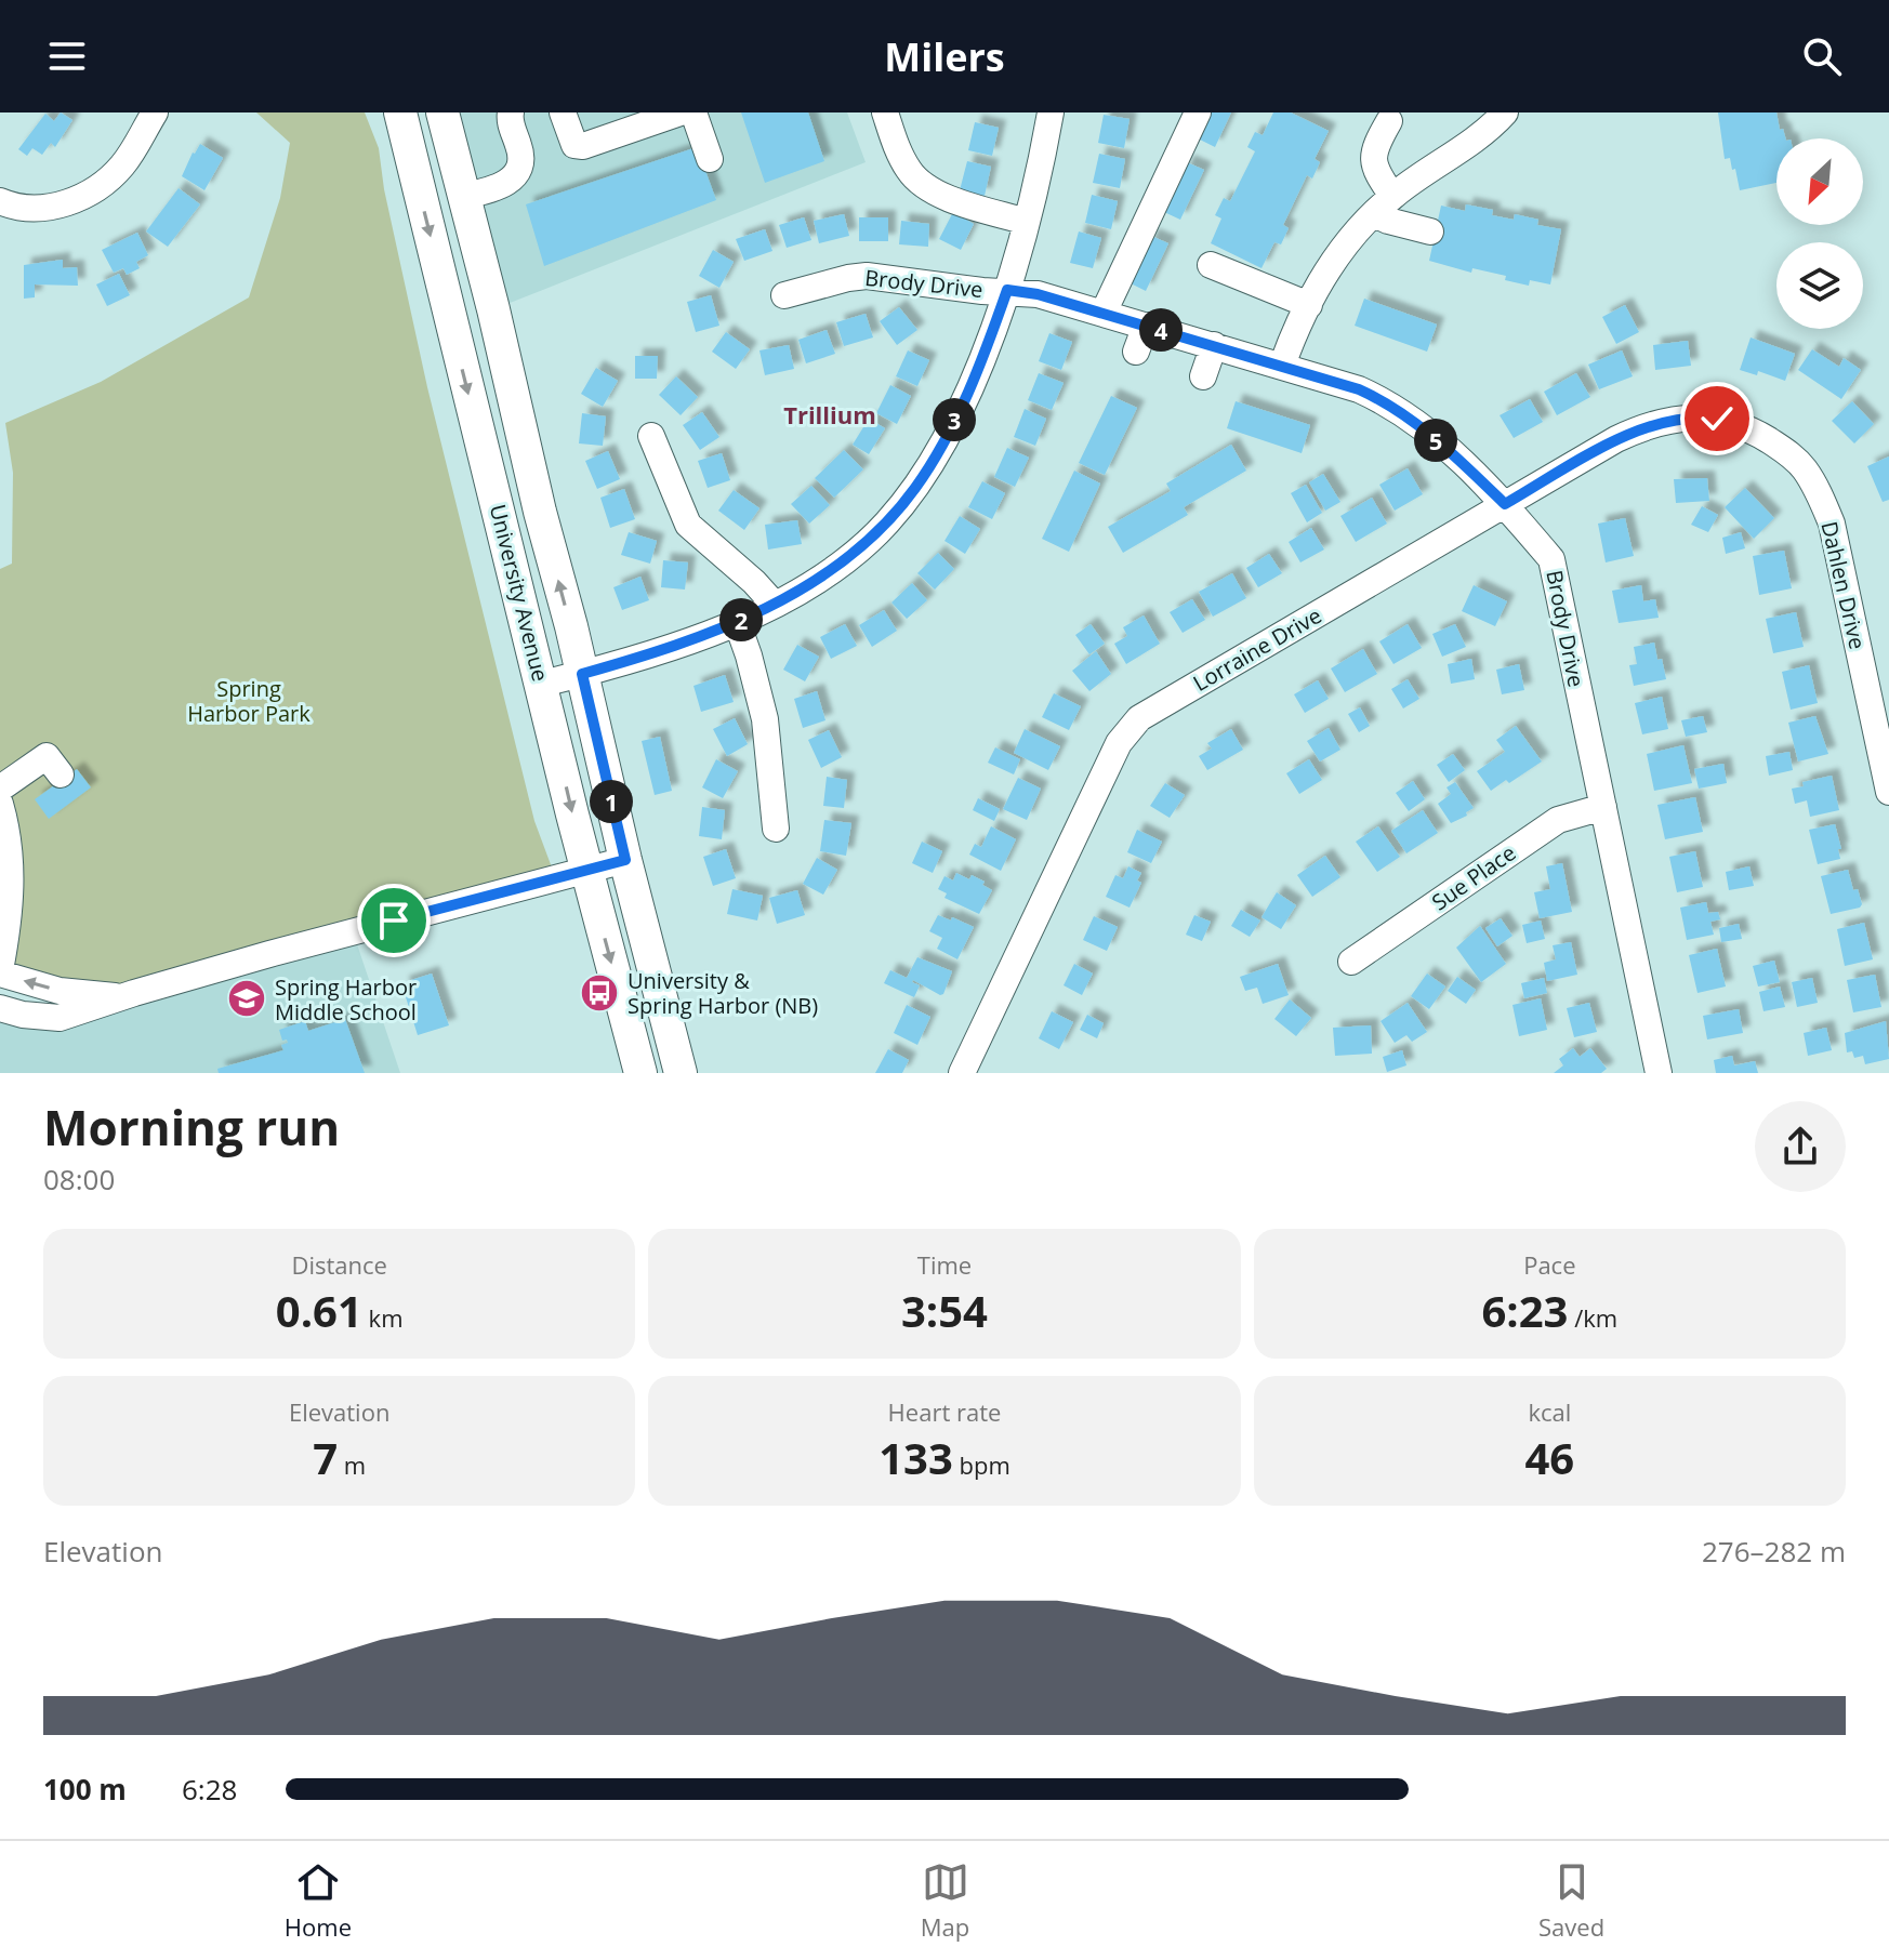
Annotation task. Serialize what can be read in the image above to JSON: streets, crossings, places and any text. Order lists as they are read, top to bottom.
{
  "streets": {
    "main road": ["University Avenue"],
    "street": [
      "Brody Drive",
      "Dahlen Drive",
      "Lorraine Drive",
      "Sue Place"
    ]
  },
  "crossings": [
    ["Brody Drive", "Lorraine Drive"],
    ["Brody Drive", "Sue Place"],
    ["Dahlen Drive", "Lorraine Drive"]
  ],
  "districts": ["Trillium"],
  "parks": ["Spring Harbor Park"],
  "places": {
    "bus stop": ["University & Spring Harbor (NB)"],
    "school or university": ["Spring Harbor Middle School"]
  },
  "north": "bottom left",
  "page": {
    "header": "Milers",
    "pins": [
      "4",
      "3",
      "5",
      "2",
      "1"
    ],
    "heading": ["Morning run", "08:00"],
    "stats": [
      ["Distance", "0.61 km"],
      ["Time", "3:54"],
      ["Pace", "6:23 /km"],
      ["Elevation", "7 m"],
      ["Heart rate", "133 bpm"],
      ["kcal", "46"]
    ],
    "chart": ["Elevation", "276–282 m"],
    "list": [
      {
        "name": "100 m",
        "note": "6:28"
      }
    ],
    "tabs": ["Home", "Map", "Saved"]
  }
}
